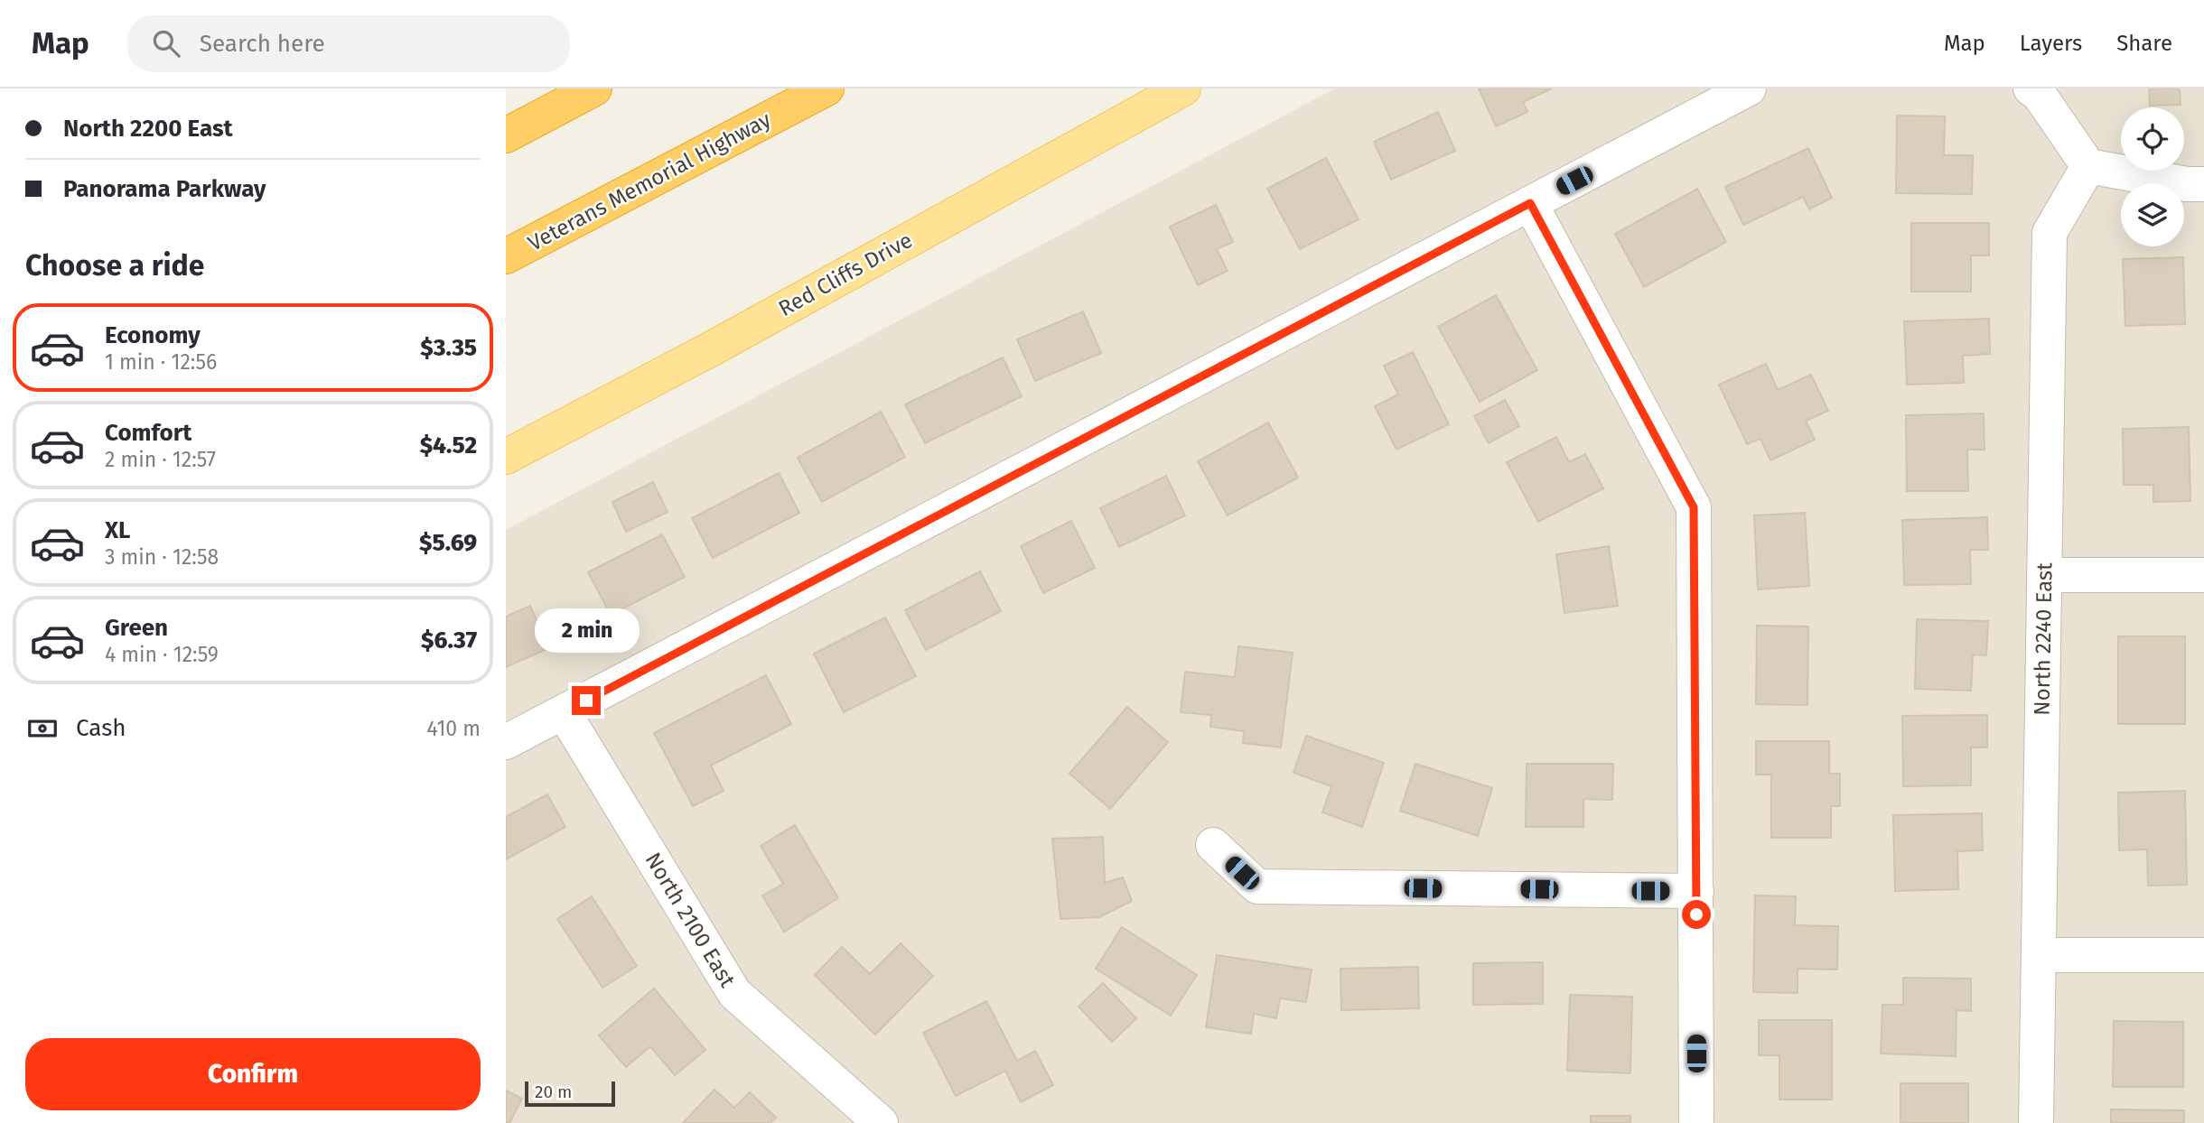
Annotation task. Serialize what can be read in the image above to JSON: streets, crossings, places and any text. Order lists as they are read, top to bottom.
{
  "streets": {
    "highway": ["Veterans Memorial Highway"],
    "main road": ["Red Cliffs Drive"],
    "street": ["North 2240 East", "North 2100 East"]
  },
  "scale_bar": "20 m",
  "page": {
    "header": "Map",
    "search": "Search here",
    "nav": ["Map", "Layers", "Share"],
    "banner": ["North 2200 East", "Panorama Parkway"],
    "heading": "Choose a ride",
    "list": [
      {
        "name": "Economy",
        "note": "1 min · 12:56",
        "value": "$3.35"
      },
      {
        "name": "Comfort",
        "note": "2 min · 12:57",
        "value": "$4.52"
      },
      {
        "name": "XL",
        "note": "3 min · 12:58",
        "value": "$5.69"
      },
      {
        "name": "Green",
        "note": "4 min · 12:59",
        "value": "$6.37"
      }
    ],
    "bubble": "2 min",
    "pay": ["Cash", "410 m"],
    "buttons": "Confirm",
    "scale": "20 m"
  }
}
